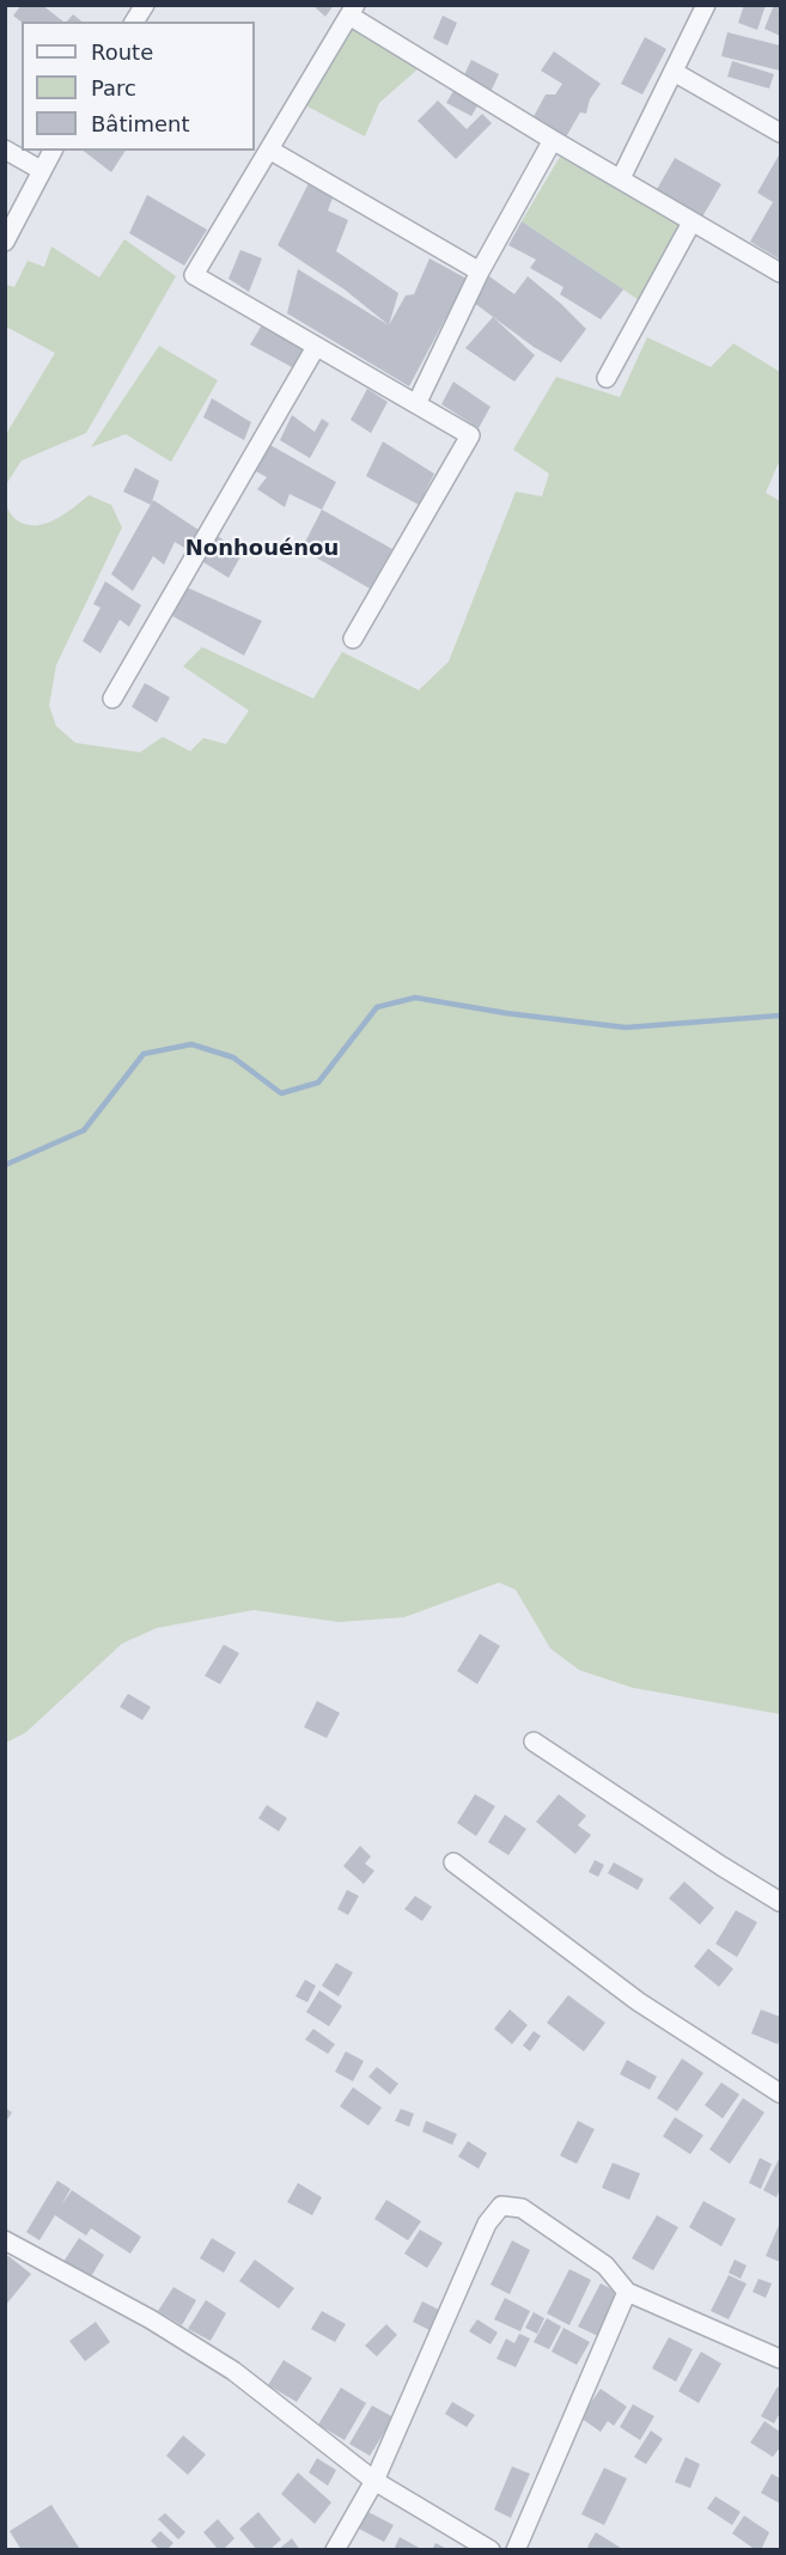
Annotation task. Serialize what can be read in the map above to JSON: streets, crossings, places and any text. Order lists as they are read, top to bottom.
{
  "districts": ["Nonhouénou"],
  "legend": ["Route", "Parc", "Bâtiment"]
}
